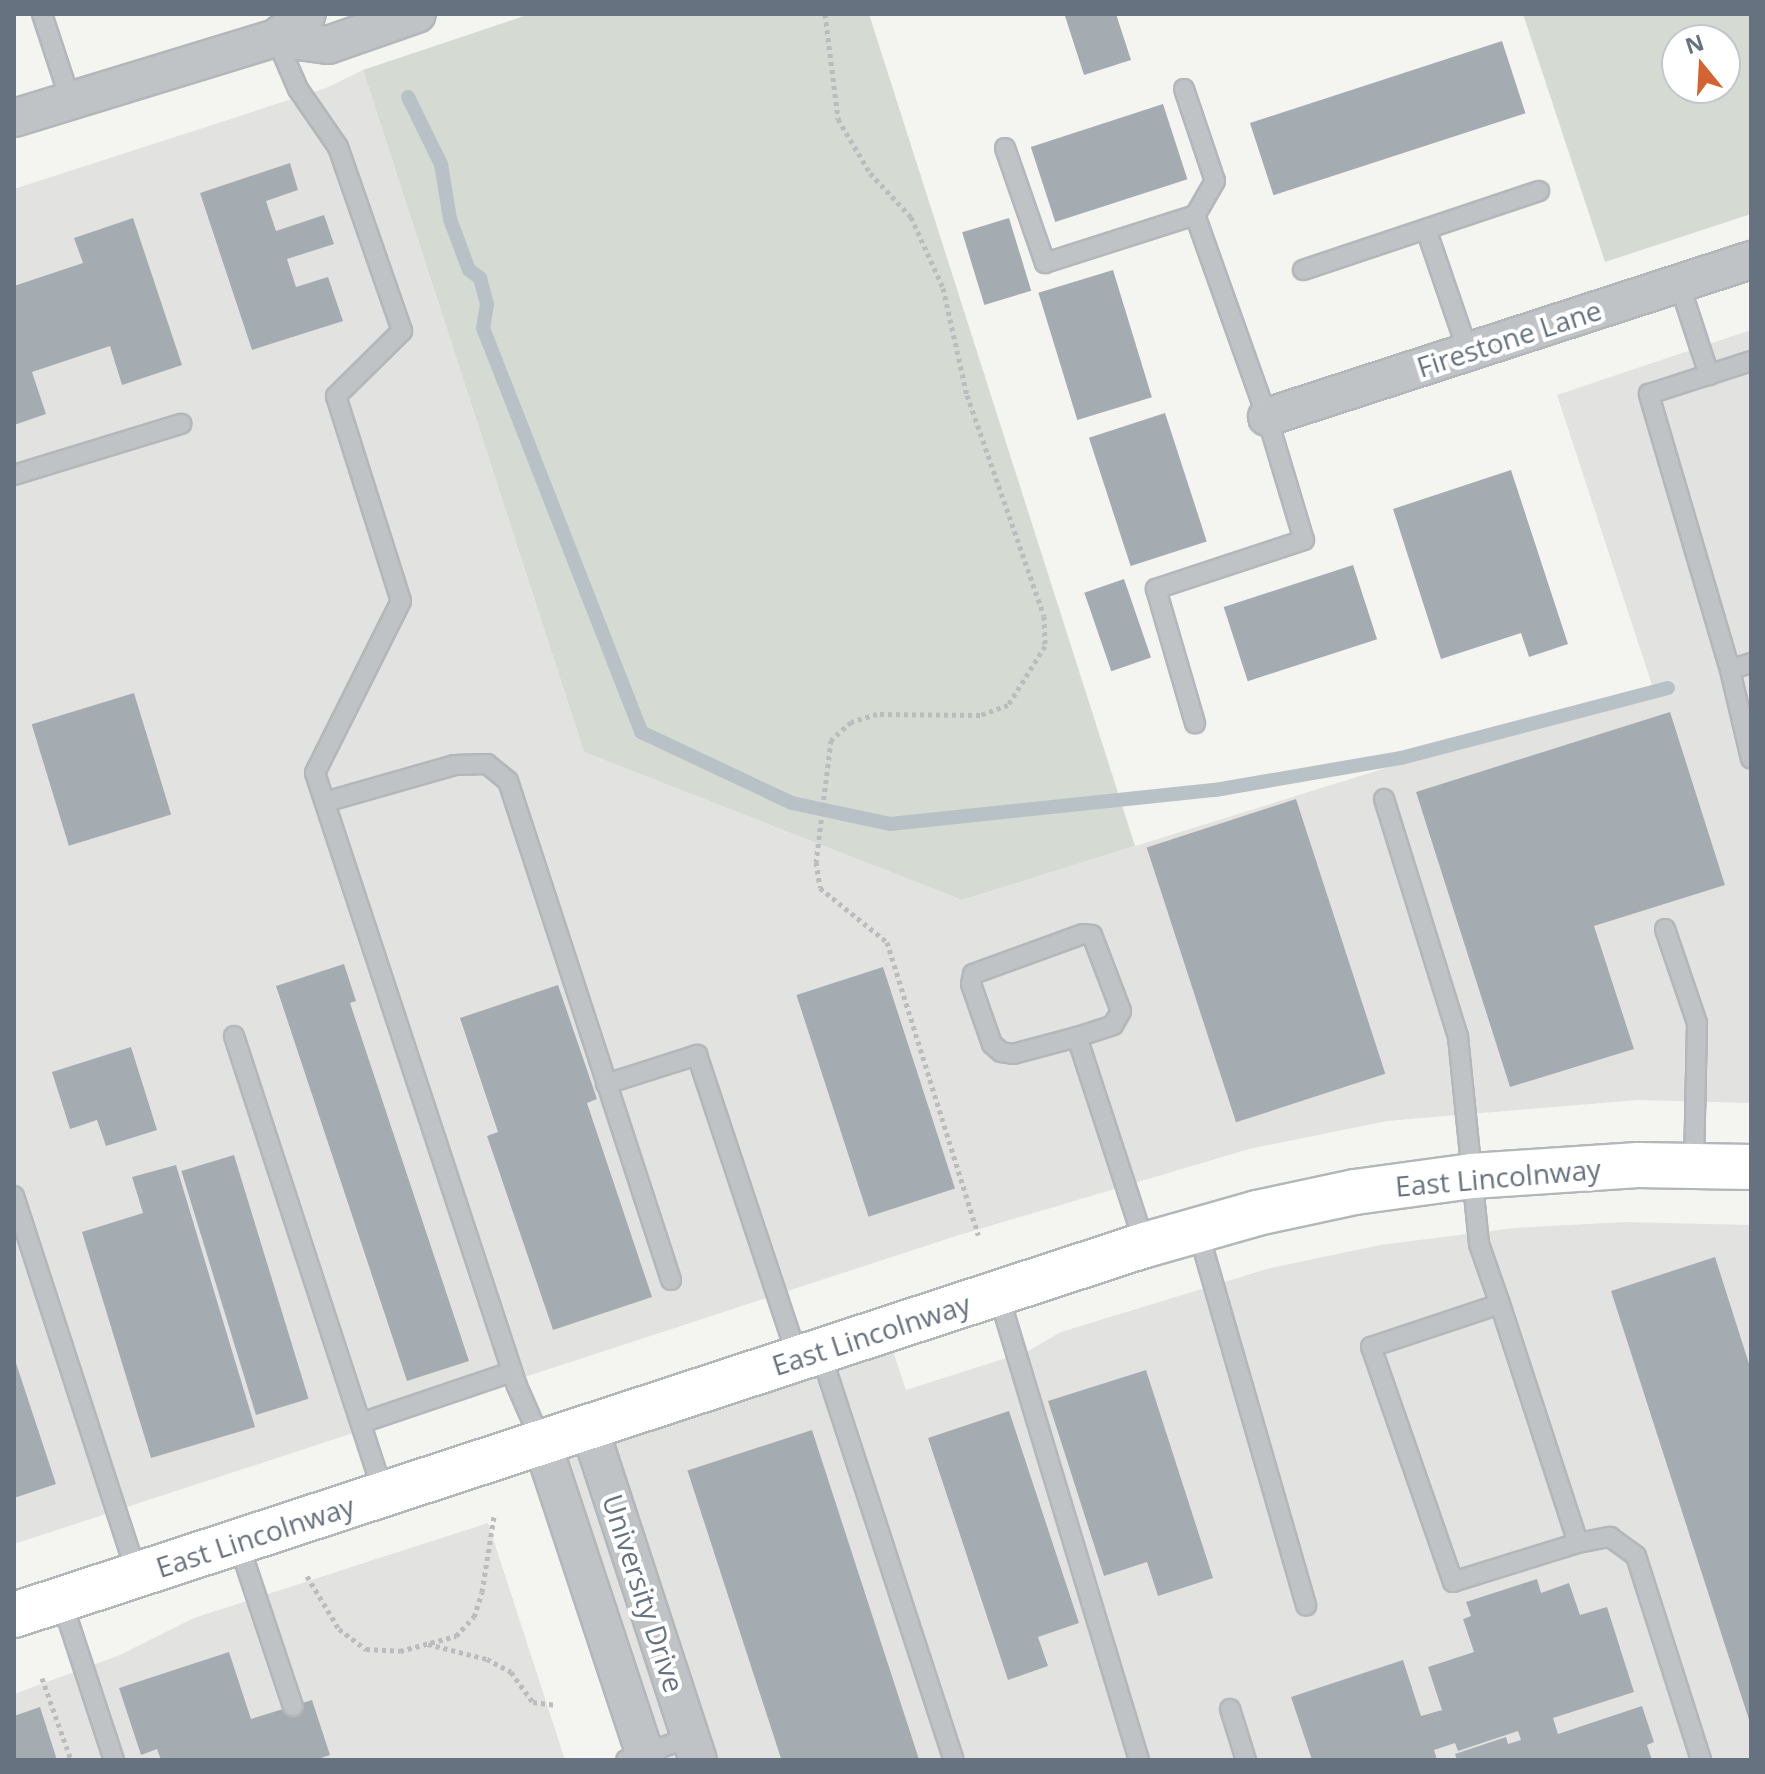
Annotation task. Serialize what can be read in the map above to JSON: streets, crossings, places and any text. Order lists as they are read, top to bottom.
{
  "streets": {
    "main road": ["East Lincolnway"],
    "street": ["Firestone Lane", "University Drive"]
  },
  "crossings": [
    ["East Lincolnway", "University Drive"]
  ],
  "north": "top"
}
